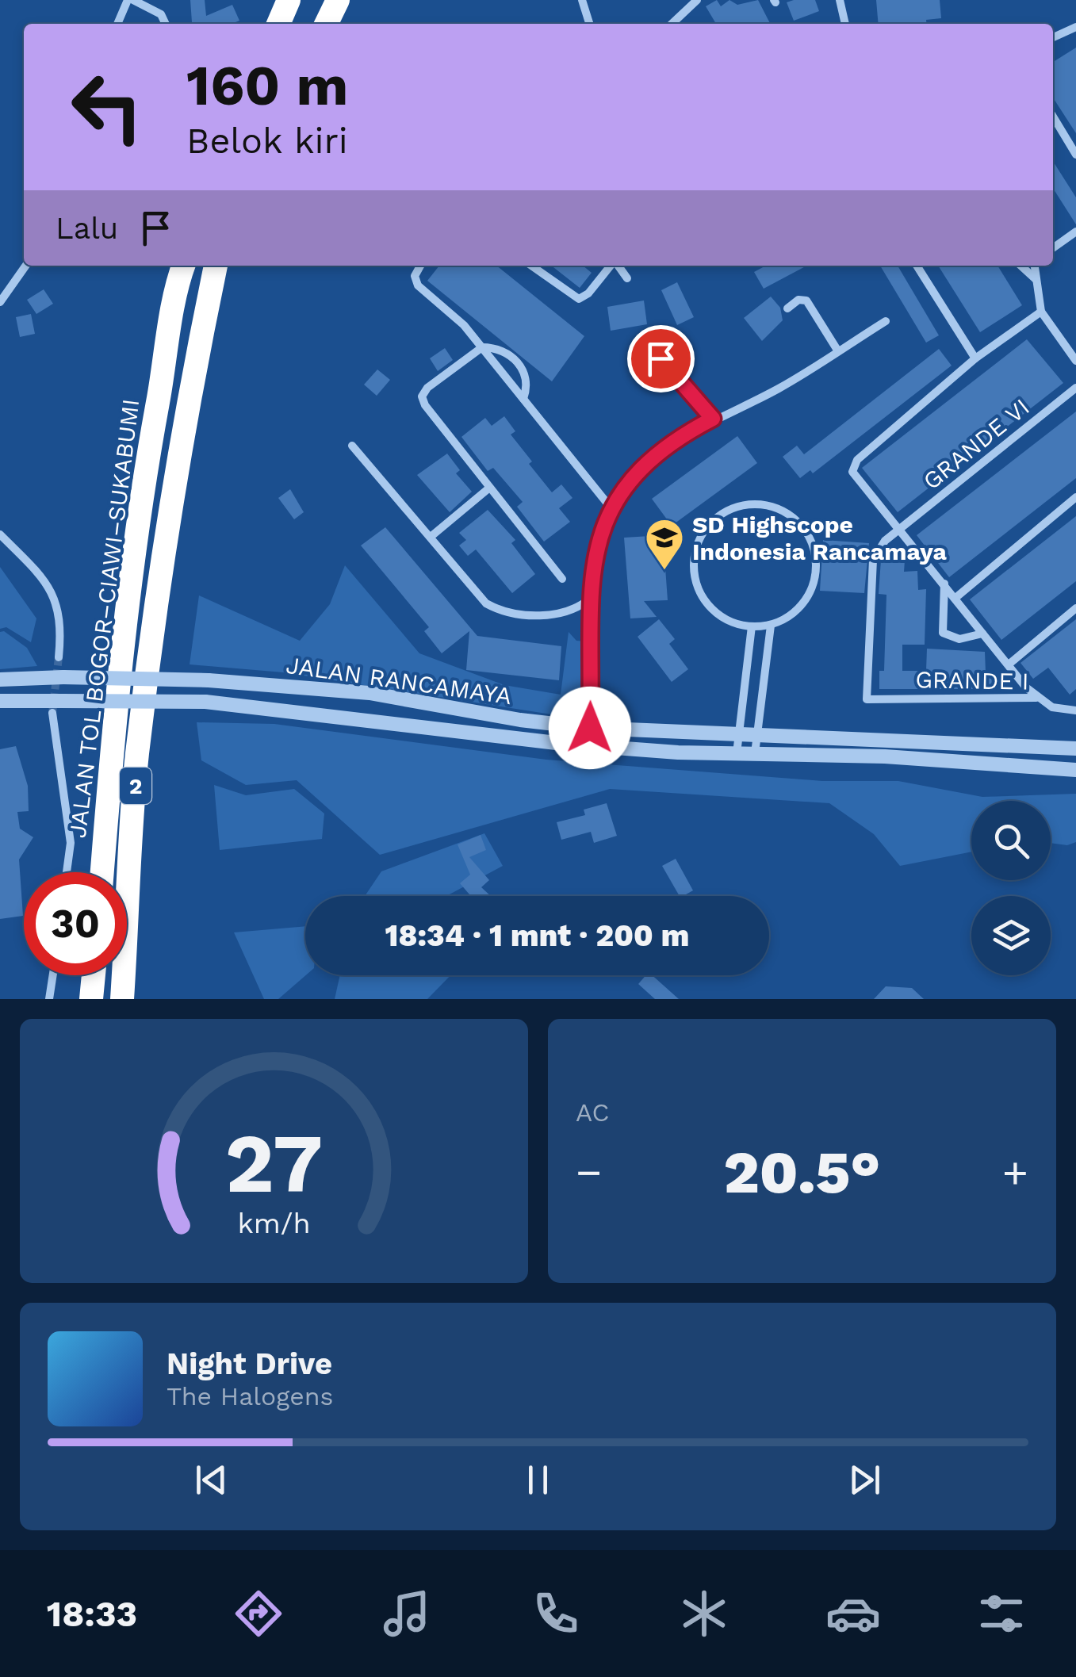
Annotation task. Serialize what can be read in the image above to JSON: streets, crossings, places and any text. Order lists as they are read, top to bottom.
{
  "streets": {
    "highway": ["JALAN TOL BOGOR–CIAWI–SUKABUMI", "2"],
    "street": ["GRANDE VI", "JALAN RANCAMAYA", "GRANDE I"]
  },
  "crossings": [
    ["GRANDE VI", "GRANDE I"]
  ],
  "places": {
    "school or university": ["SD Highscope Indonesia Rancamaya"]
  },
  "page": {
    "turn": ["160 m", "Belok kiri"],
    "then": "Lalu",
    "limit": "30",
    "trip": "18:34 · 1 mnt · 200 m",
    "tile": "AC",
    "heat": ["−", "20.5°", "+"],
    "song": ["Night Drive", "The Halogens"],
    "tabs": "18:33",
    "gauge": ["27", "km/h"]
  }
}
